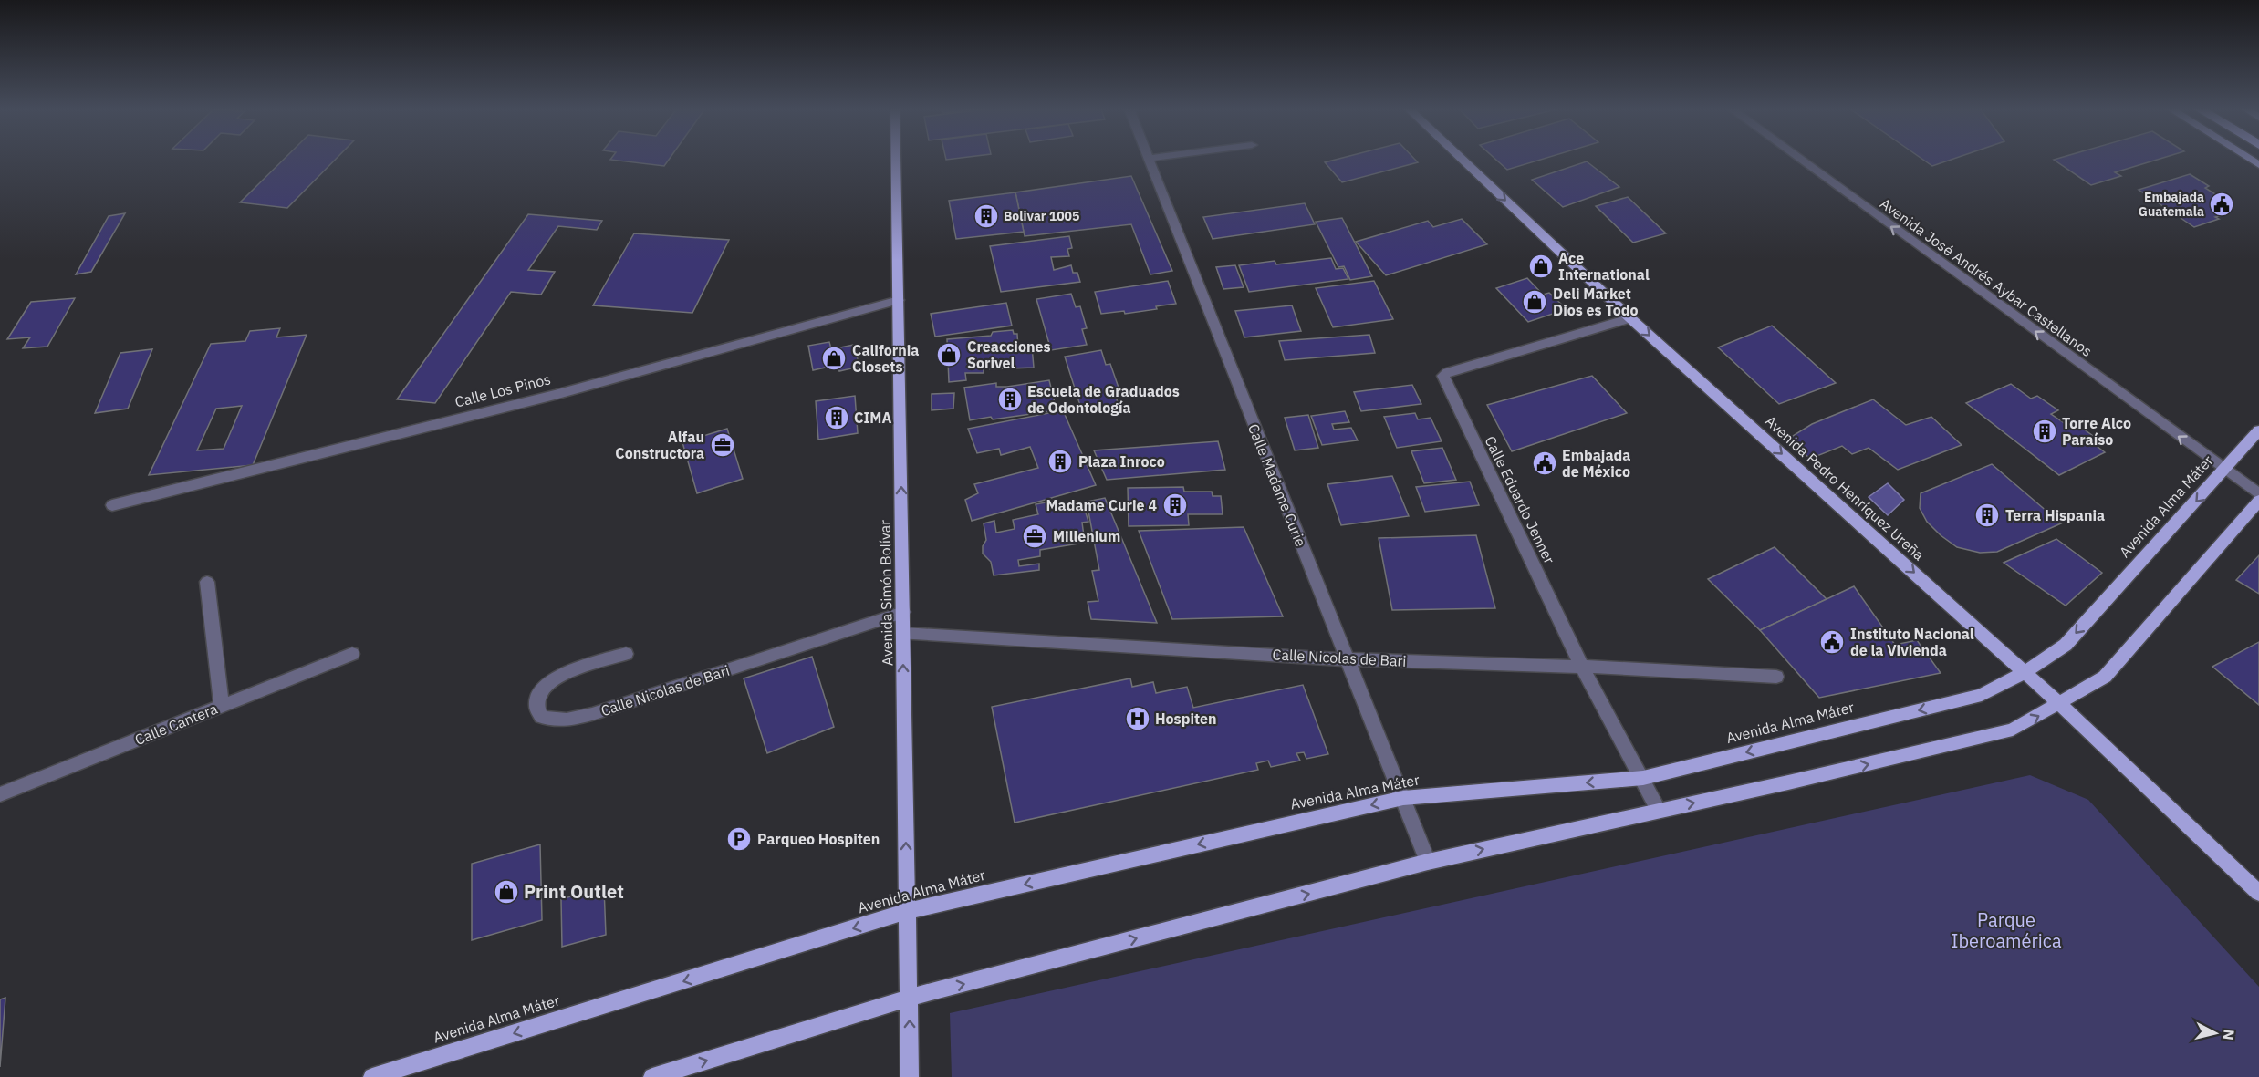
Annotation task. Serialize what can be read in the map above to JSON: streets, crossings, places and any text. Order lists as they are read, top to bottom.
{
  "streets": {
    "main road": ["Avenida Pedro Henríquez Ureña", "Avenida Alma Máter", "Avenida Simón Bolívar"],
    "street": [
      "Avenida José Andrés Aybar Castellanos",
      "Calle Los Pinos",
      "Calle Madame Curie",
      "Calle Eduardo Jenner",
      "Calle Nicolas de Bari",
      "Calle Cantera"
    ]
  },
  "crossings": [
    ["Avenida José Andrés Aybar Castellanos", "Avenida Alma Máter"],
    ["Calle Los Pinos", "Avenida Simón Bolívar"],
    ["Calle Madame Curie", "Avenida Alma Máter"],
    ["Calle Madame Curie", "Calle Nicolas de Bari"],
    ["Avenida Pedro Henríquez Ureña", "Calle Eduardo Jenner"],
    ["Avenida Pedro Henríquez Ureña", "Avenida Alma Máter"],
    ["Calle Eduardo Jenner", "Avenida Alma Máter"],
    ["Calle Eduardo Jenner", "Calle Nicolas de Bari"],
    ["Avenida Alma Máter", "Avenida Simón Bolívar"],
    ["Avenida Simón Bolívar", "Calle Nicolas de Bari"]
  ],
  "one_way": ["Avenida José Andrés Aybar Castellanos", "Avenida Pedro Henríquez Ureña", "Avenida Simón Bolívar"],
  "parks": ["Parque Iberoamérica"],
  "places": {
    "public building": ["Embajada Guatemala", "Embajada de México", "Instituto Nacional de la Vivienda"],
    "building": [
      "Bolivar 1005",
      "Escuela de Graduados de Odontología",
      "CIMA",
      "Torre Alco Paraíso",
      "Plaza Inroco",
      "Madame Curie 4",
      "Terra Hispania"
    ],
    "shop": [
      "Ace International",
      "Deli Market Dios es Todo",
      "Creacciones Sorivel",
      "California Closets",
      "Print Outlet"
    ],
    "office": ["Alfau Constructora", "Millenium"],
    "hospital": ["Hospiten"],
    "parking": ["Parqueo Hospiten"]
  },
  "north": "right"
}
